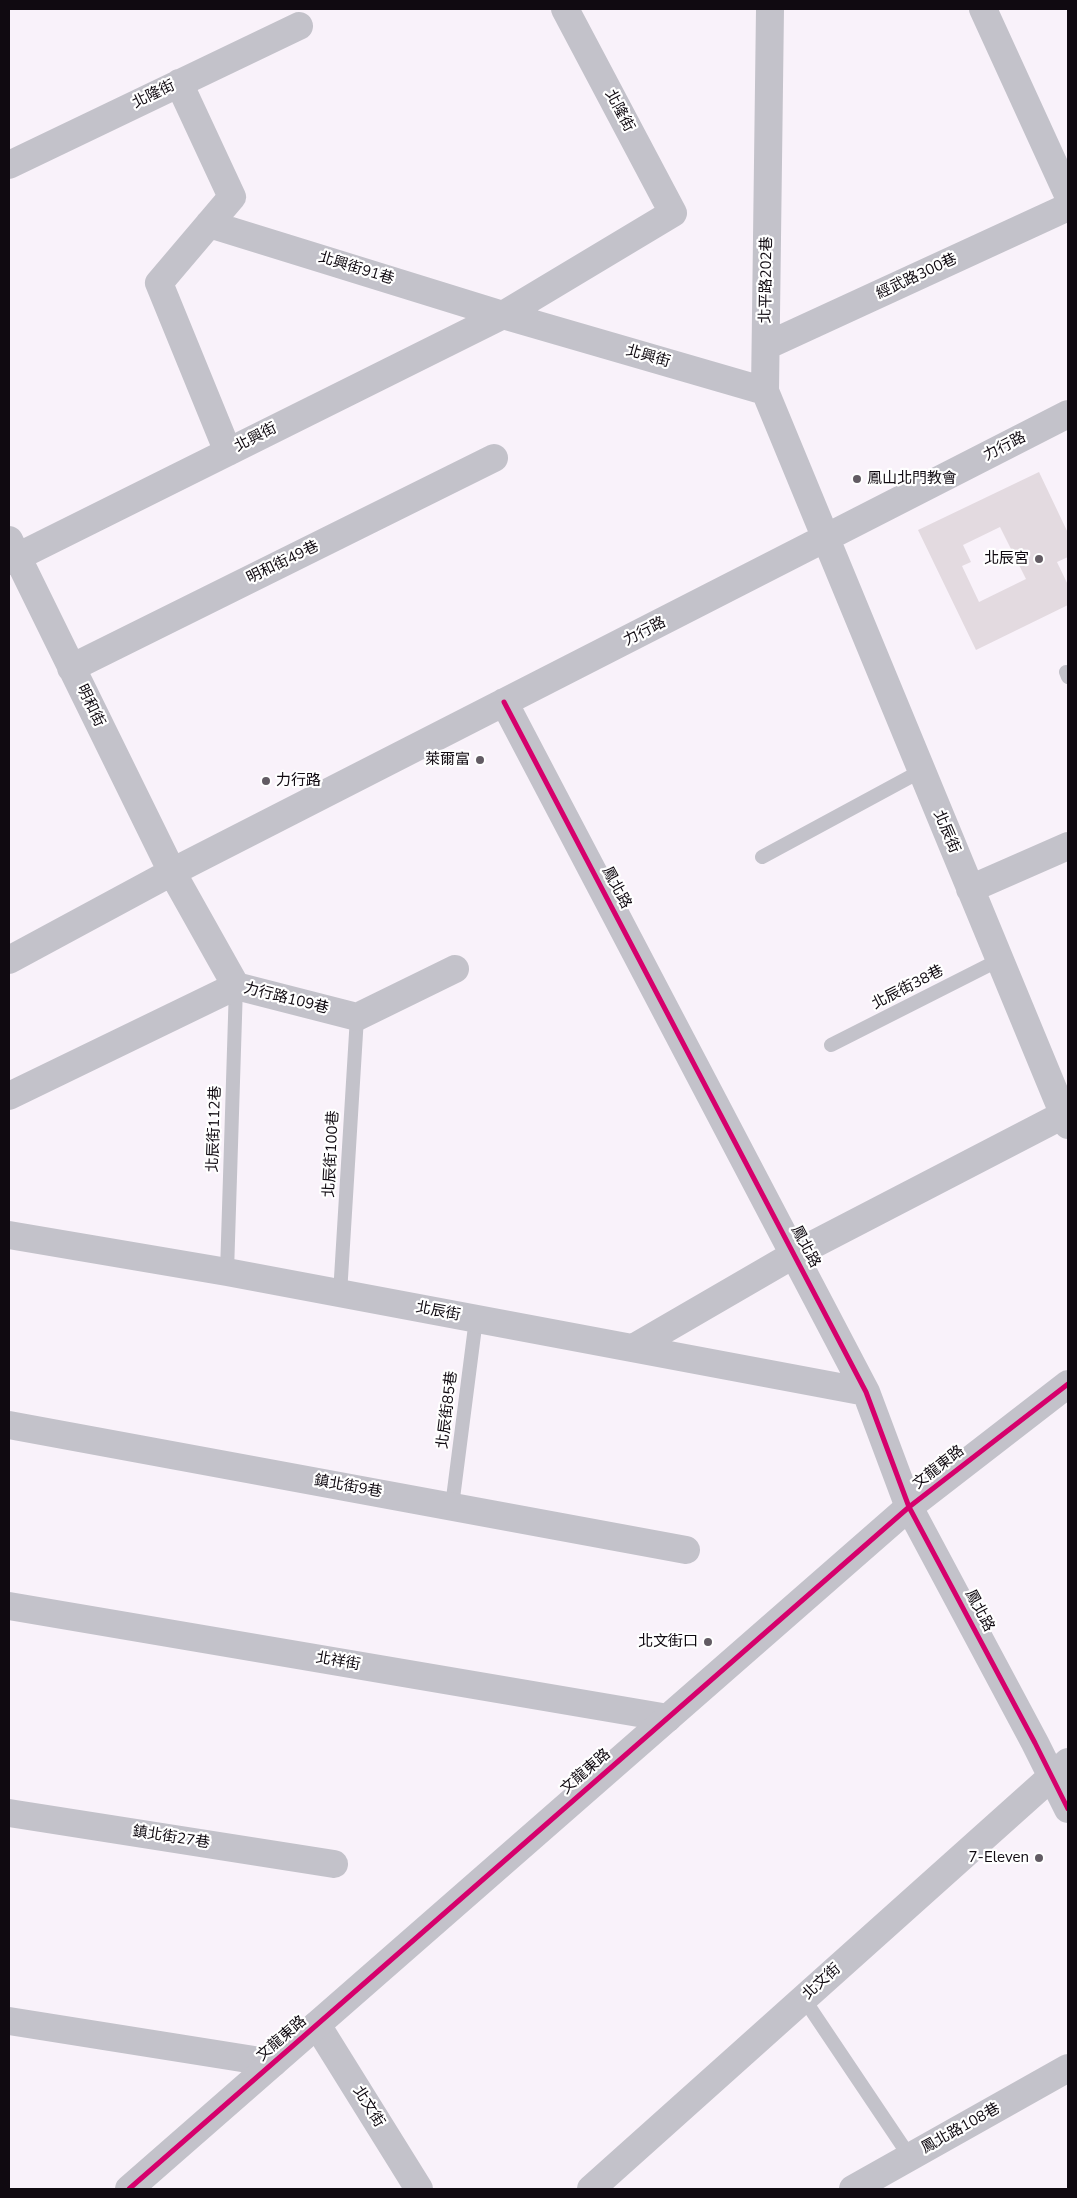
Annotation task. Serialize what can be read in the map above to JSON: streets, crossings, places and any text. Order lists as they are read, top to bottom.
{
  "streets": {
    "street": [
      "北隆街",
      "北興街91巷",
      "經武路300巷",
      "北平路202巷",
      "北興街",
      "力行路",
      "明和街49巷",
      "明和街",
      "北辰街",
      "鳳北路",
      "力行路109巷",
      "文龍東路",
      "鎮北街9巷",
      "北祥街",
      "鎮北街27巷",
      "北文街",
      "鳳北路108巷"
    ],
    "lane": [
      "北辰街38巷",
      "北辰街112巷",
      "北辰街100巷",
      "北辰街85巷"
    ]
  },
  "crossings": [
    ["北隆街", "北興街"],
    ["北興街91巷", "北興街"],
    ["經武路300巷", "北平路202巷"],
    ["北平路202巷", "北興街"],
    ["北平路202巷", "力行路"],
    ["北平路202巷", "北辰街"],
    ["北興街", "明和街"],
    ["力行路", "明和街"],
    ["力行路", "北辰街"],
    ["力行路", "鳳北路"],
    ["力行路", "力行路109巷"],
    ["明和街49巷", "明和街"],
    ["明和街", "力行路109巷"],
    ["北辰街", "鳳北路"],
    ["北辰街", "北辰街38巷"],
    ["北辰街", "北辰街112巷"],
    ["北辰街", "北辰街100巷"],
    ["北辰街", "北辰街85巷"],
    ["鳳北路", "文龍東路"],
    ["鳳北路", "北文街"],
    ["力行路109巷", "北辰街112巷"],
    ["力行路109巷", "北辰街100巷"],
    ["北辰街85巷", "鎮北街9巷"],
    ["文龍東路", "北祥街"],
    ["文龍東路", "北文街"]
  ],
  "places": [
    "鳳山北門教會",
    "北辰宮",
    "萊爾富",
    "力行路",
    "北文街口",
    "7-Eleven"
  ]
}
